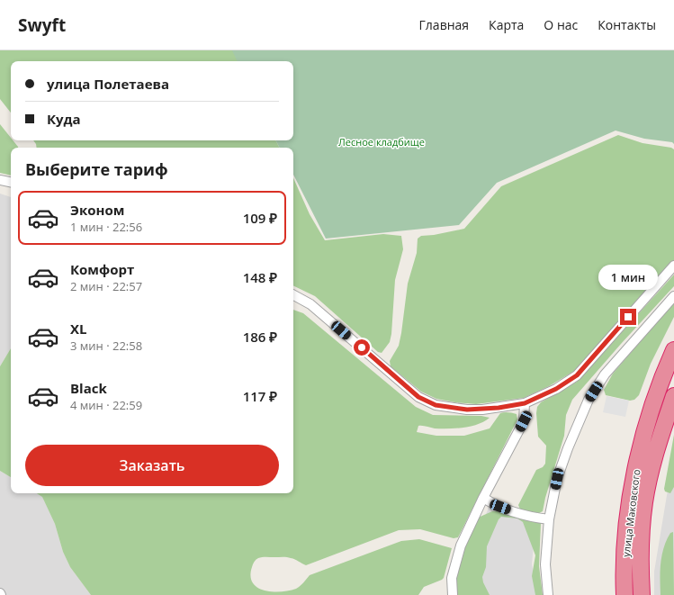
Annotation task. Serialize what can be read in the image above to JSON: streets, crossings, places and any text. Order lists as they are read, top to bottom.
{
  "streets": {
    "highway": ["улица Маковского"]
  },
  "parks": ["Лесное кладбище"],
  "page": {
    "header": "Swyft",
    "nav": [
      "Главная",
      "Карта",
      "О нас",
      "Контакты"
    ],
    "banner": ["улица Полетаева", "Куда"],
    "heading": "Выберите тариф",
    "list": [
      {
        "name": "Эконом",
        "note": "1 мин · 22:56",
        "value": "109 ₽"
      },
      {
        "name": "Комфорт",
        "note": "2 мин · 22:57",
        "value": "148 ₽"
      },
      {
        "name": "XL",
        "note": "3 мин · 22:58",
        "value": "186 ₽"
      },
      {
        "name": "Black",
        "note": "4 мин · 22:59",
        "value": "117 ₽"
      }
    ],
    "bubble": "1 мин",
    "buttons": "Заказать"
  }
}
